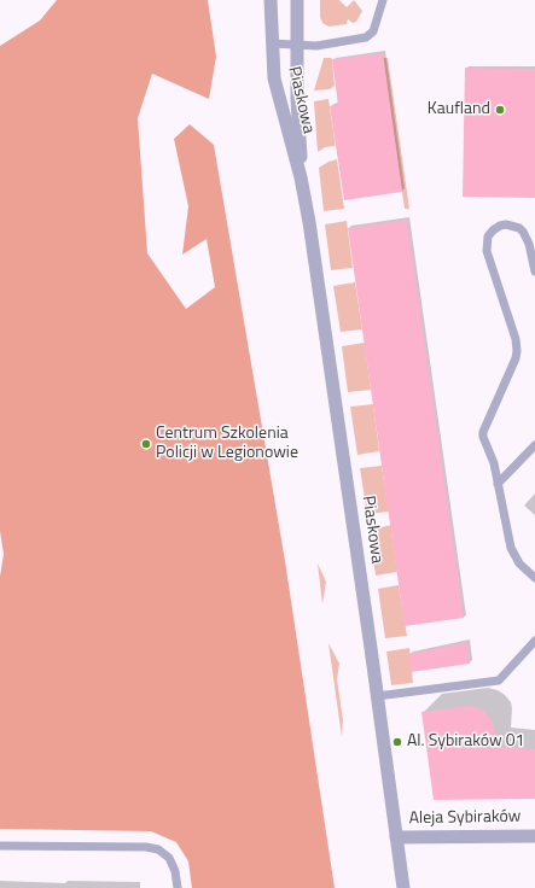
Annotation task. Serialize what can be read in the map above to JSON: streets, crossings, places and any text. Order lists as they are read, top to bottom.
{
  "streets": {
    "street": ["Piaskowa", "Aleja Sybiraków"]
  },
  "crossings": [
    ["Piaskowa", "Aleja Sybiraków"]
  ],
  "places": ["Kaufland", "Centrum Szkolenia Policji w Legionowie", "Al. Sybiraków 01"]
}
